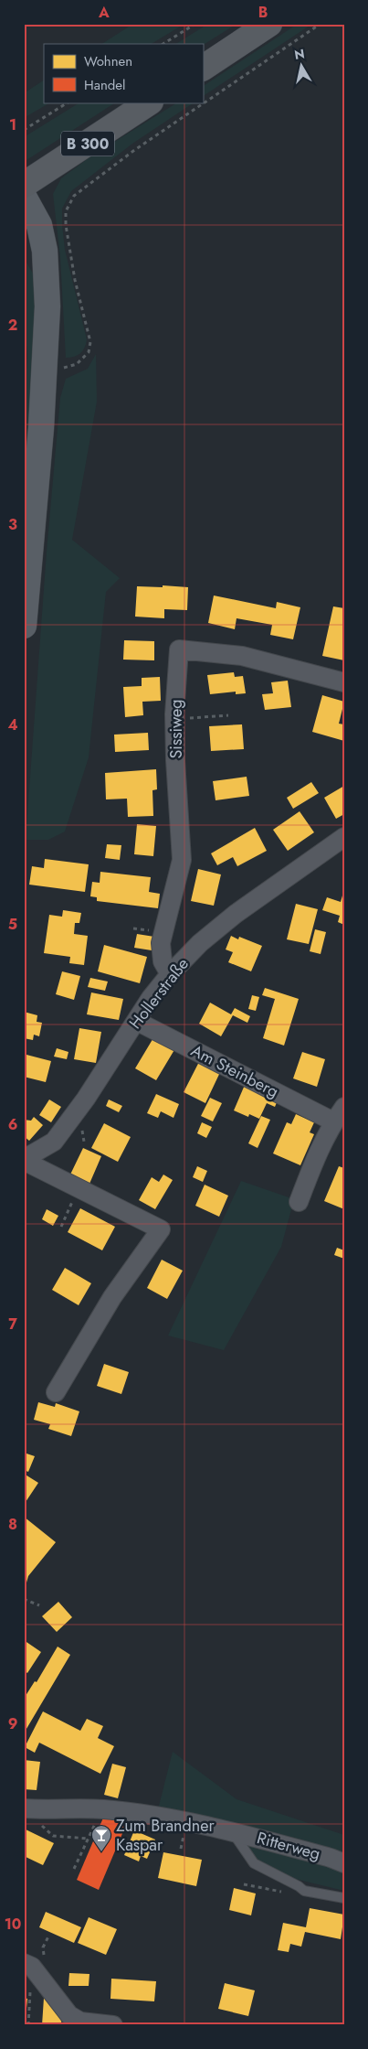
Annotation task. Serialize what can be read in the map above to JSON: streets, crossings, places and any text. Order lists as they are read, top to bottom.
{
  "streets": {
    "main road": ["B 300"],
    "street": [
      "Sissiweg",
      "Hollerstraße",
      "Am Steinberg",
      "Ritterweg"
    ]
  },
  "crossings": [
    ["Sissiweg", "Hollerstraße"],
    ["Hollerstraße", "Am Steinberg"]
  ],
  "places": {
    "bar": ["Zum Brandner Kaspar"]
  },
  "legend": ["Wohnen", "Handel"],
  "north": "top",
  "grid": {
    "columns": ["A", "B"],
    "rows": [
      "1",
      "2",
      "3",
      "4",
      "5",
      "6",
      "7",
      "8",
      "9",
      "10"
    ]
  }
}
